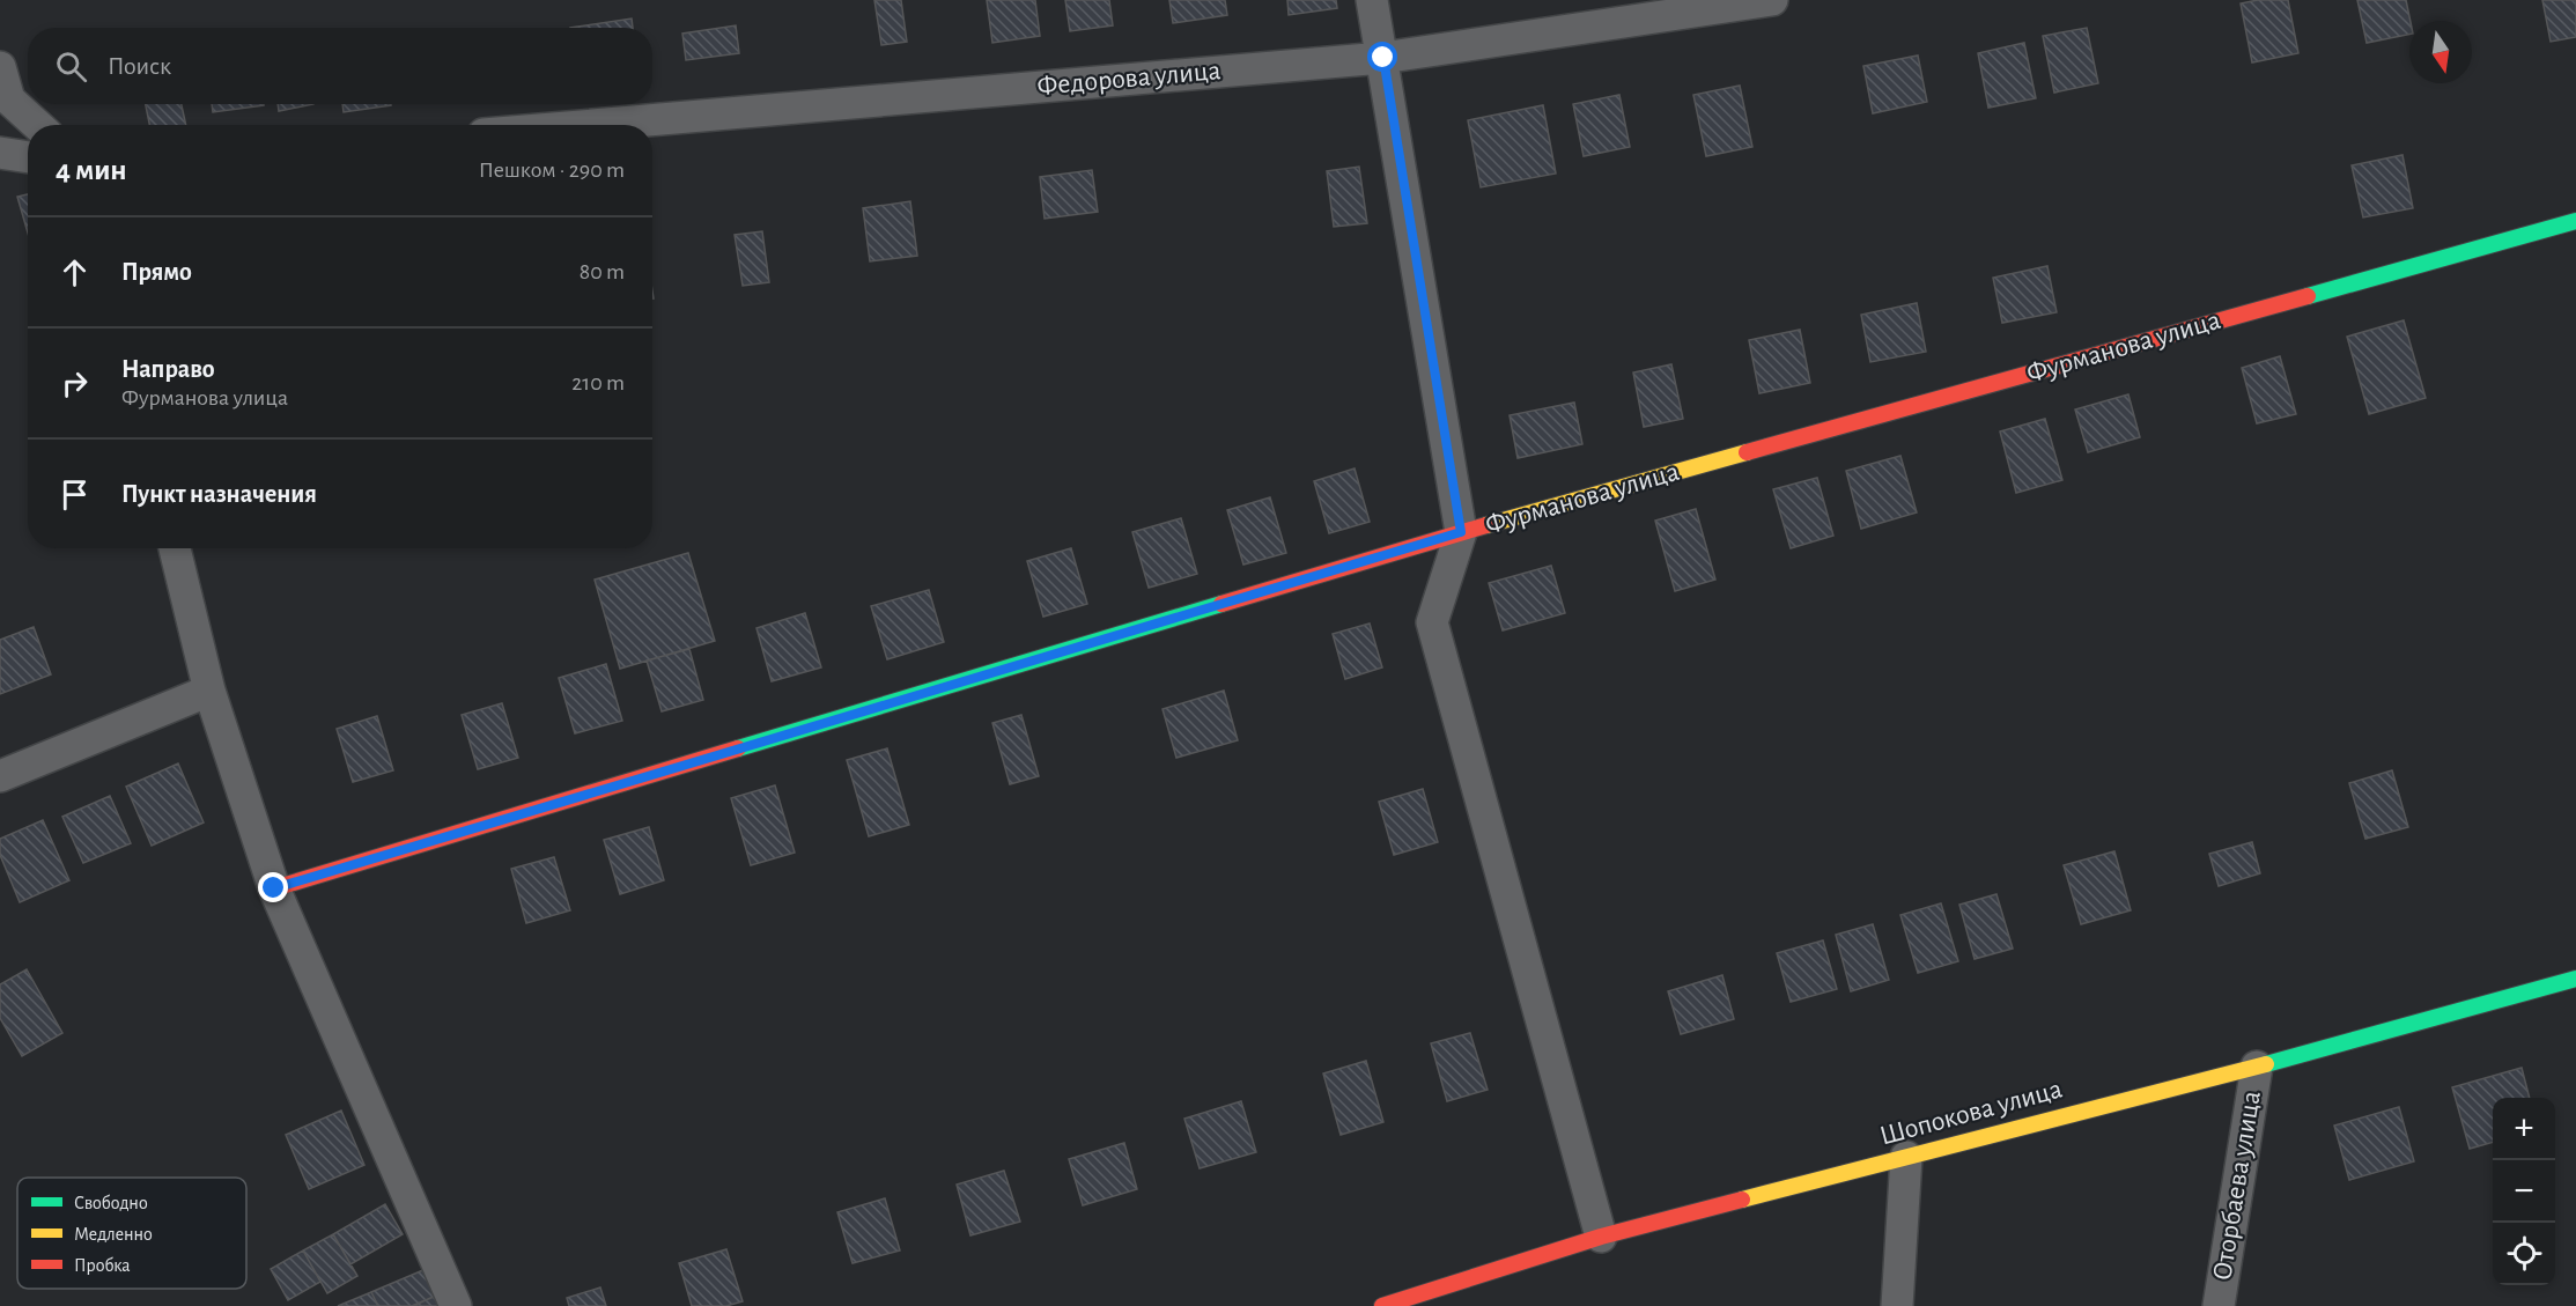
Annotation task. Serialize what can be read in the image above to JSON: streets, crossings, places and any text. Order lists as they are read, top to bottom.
{
  "streets": {
    "street": [
      "Федорова улица",
      "Фурманова улица",
      "Шопокова улица",
      "Оторбаева улица"
    ]
  },
  "crossings": [
    ["Шопокова улица", "Оторбаева улица"]
  ],
  "legend": ["Свободно", "Медленно", "Пробка"],
  "north": "bottom",
  "page": {
    "search": "Поиск",
    "heading": ["4 мин", "Пешком · 290 m"],
    "list": [
      ["Прямо", "80 m"],
      ["Направо", "Фурманова улица", "210 m"],
      "Пункт назначения"
    ],
    "map_buttons": ["+", "−"]
  }
}
